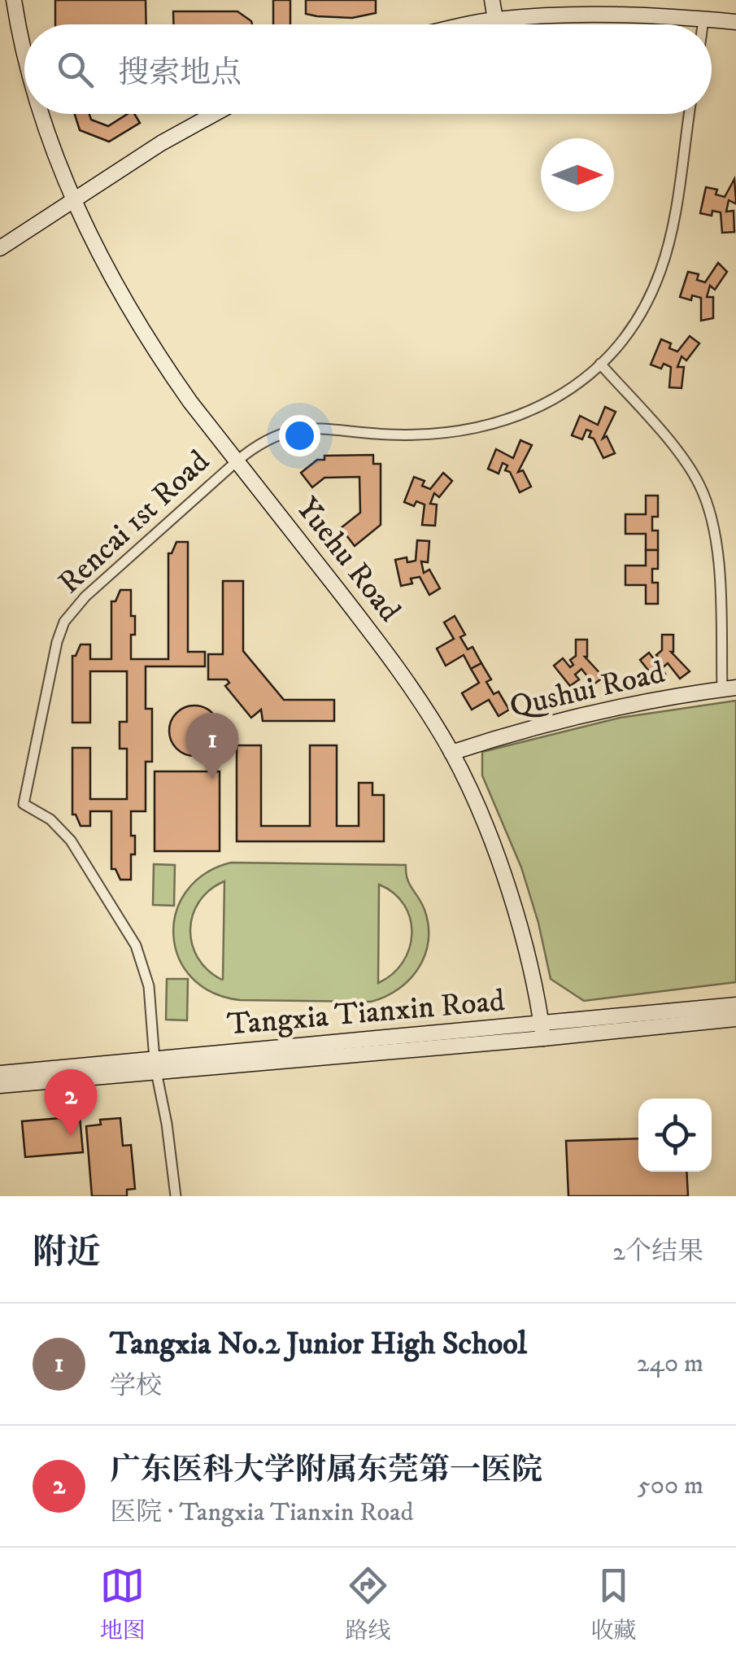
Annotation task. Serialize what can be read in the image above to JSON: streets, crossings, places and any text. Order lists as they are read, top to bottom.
{
  "streets": {
    "street": [
      "Rencai 1st Road",
      "Yuehu Road",
      "Qushui Road",
      "Tangxia Tianxin Road"
    ]
  },
  "crossings": [
    ["Rencai 1st Road", "Yuehu Road"],
    ["Rencai 1st Road", "Tangxia Tianxin Road"],
    ["Yuehu Road", "Qushui Road"],
    ["Yuehu Road", "Tangxia Tianxin Road"]
  ],
  "north": "right",
  "page": {
    "search": "搜索地点",
    "pins": ["1", "2"],
    "heading": ["附近", "2个结果"],
    "list": [
      {
        "mark": "1",
        "name": "Tangxia No.2 Junior High School",
        "note": "学校",
        "value": "240 m"
      },
      {
        "mark": "2",
        "name": "广东医科大学附属东莞第一医院",
        "note": "医院 · Tangxia Tianxin Road",
        "value": "500 m"
      }
    ],
    "nav": ["地图", "路线", "收藏"]
  }
}
